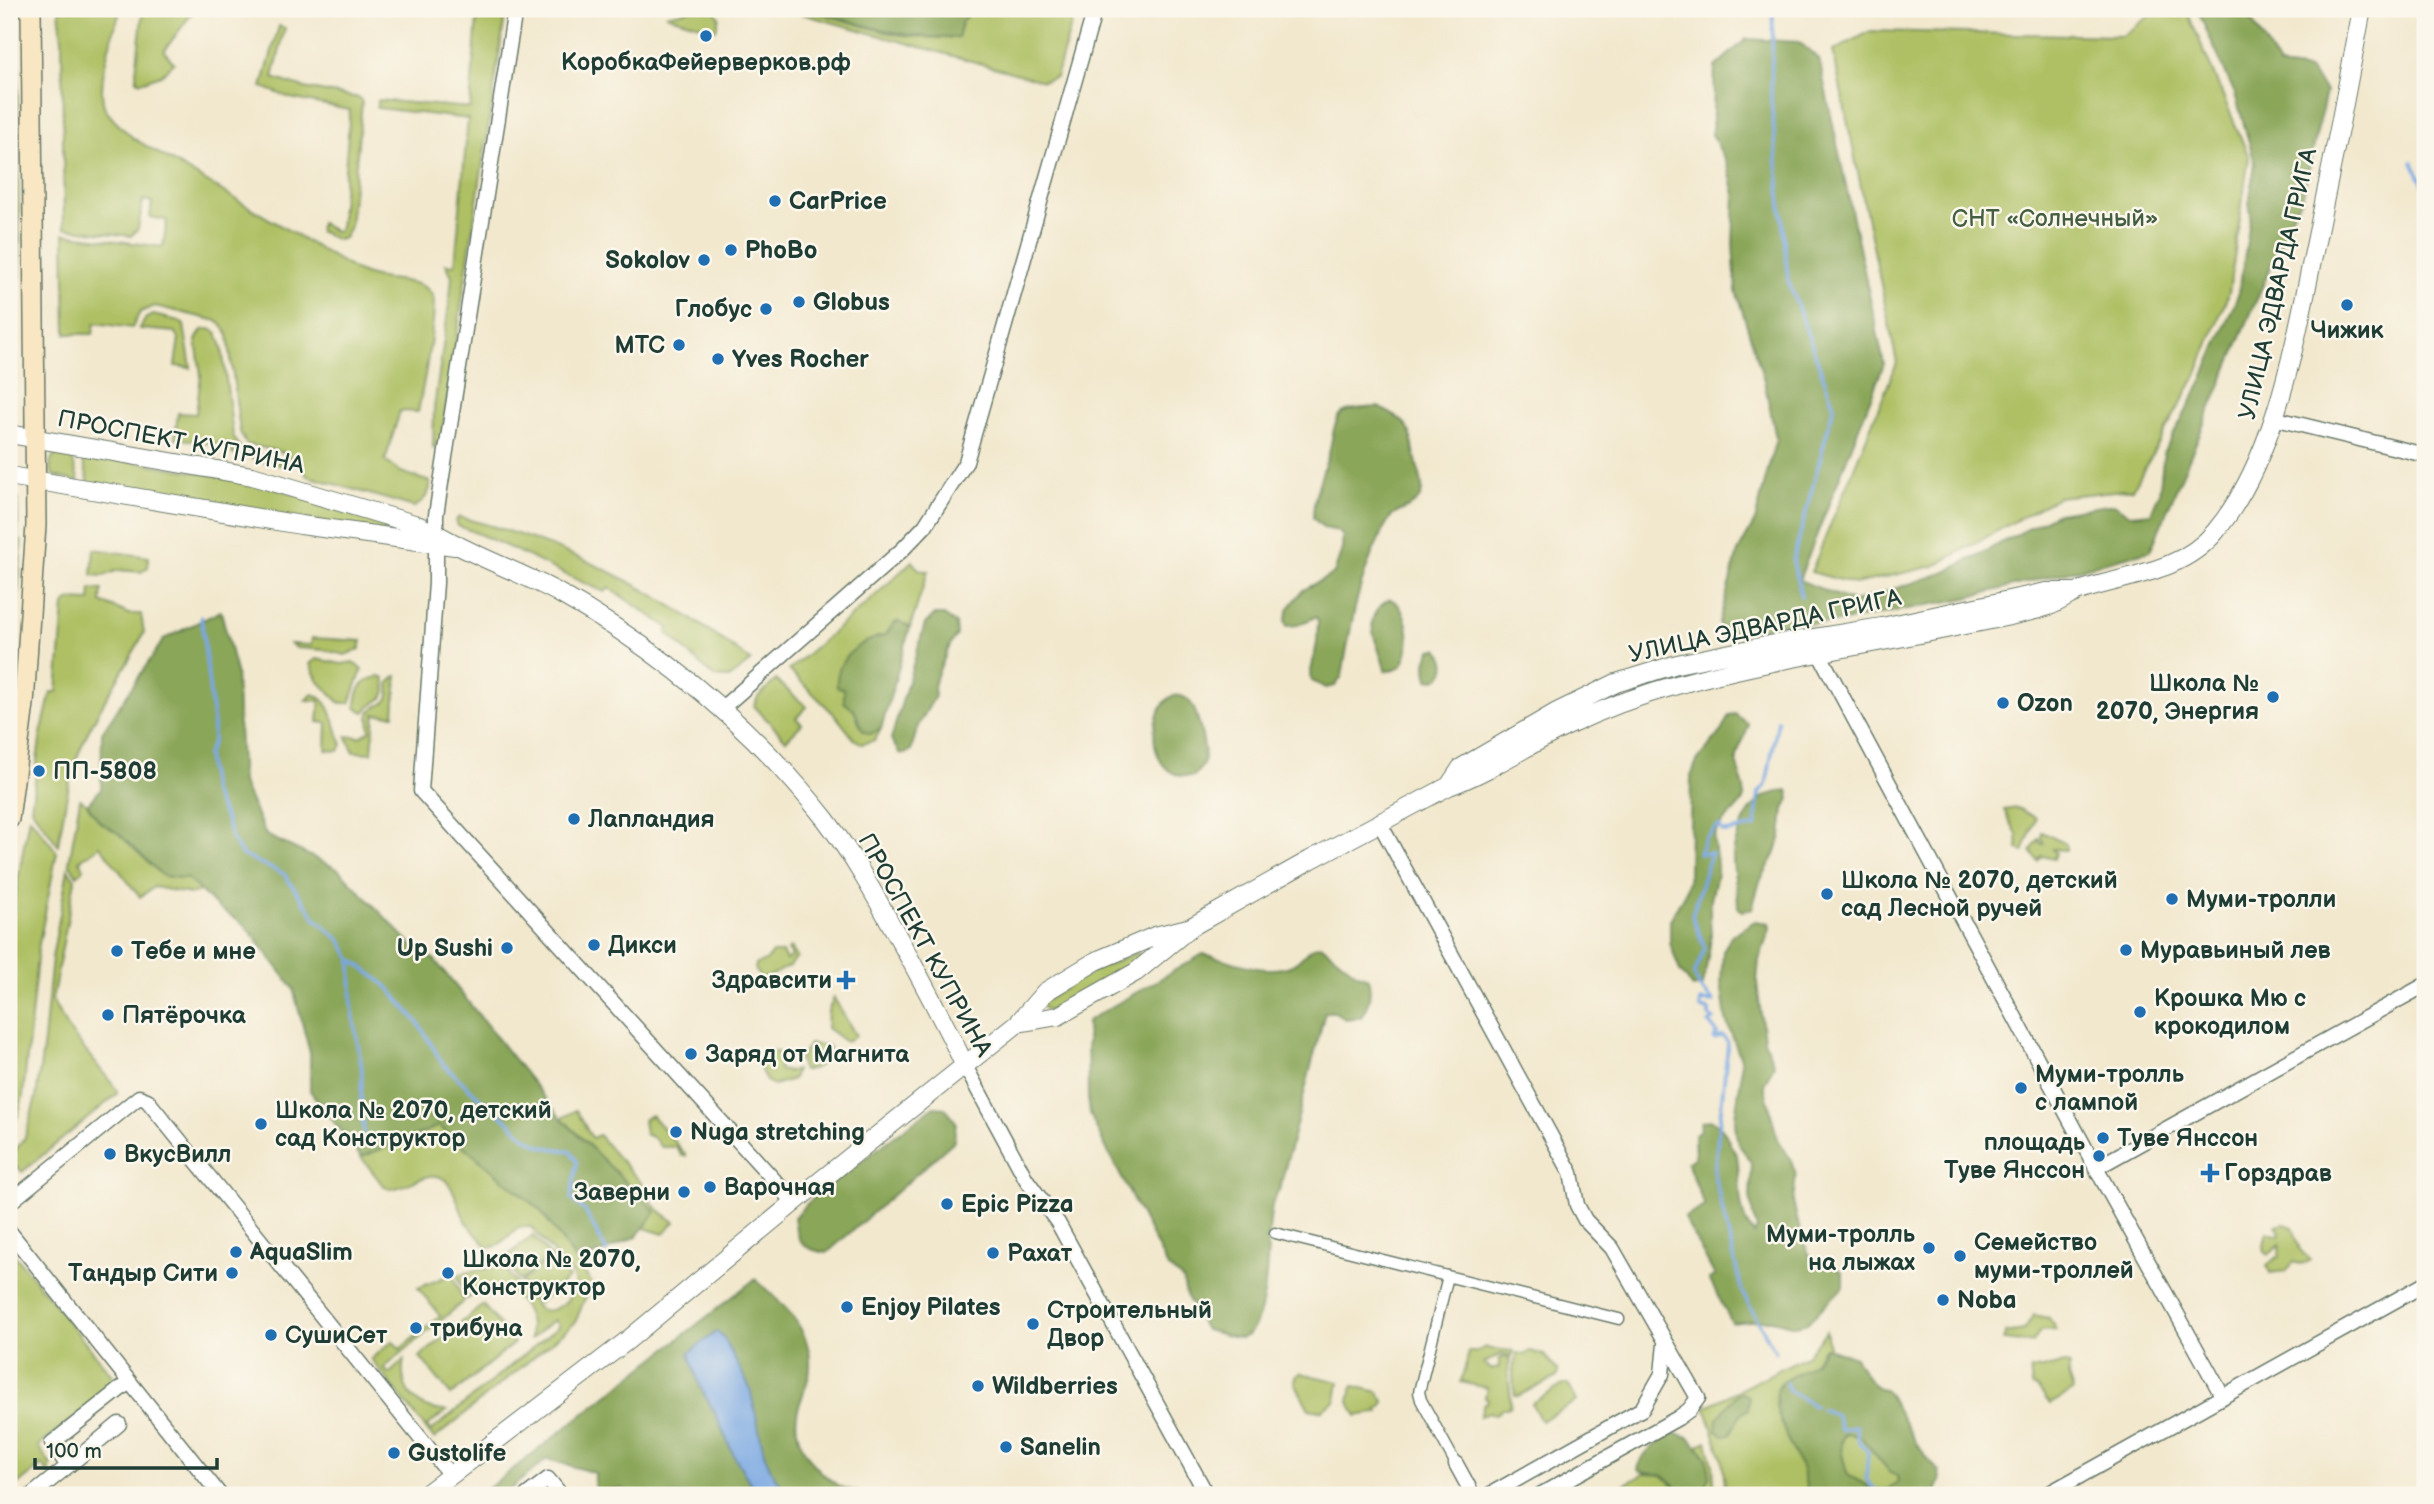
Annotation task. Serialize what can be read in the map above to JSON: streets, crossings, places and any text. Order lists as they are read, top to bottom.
{
  "streets": {
    "street": ["УЛИЦА ЭДВАРДА ГРИГА", "ПРОСПЕКТ КУПРИНА"]
  },
  "crossings": [
    ["УЛИЦА ЭДВАРДА ГРИГА", "ПРОСПЕКТ КУПРИНА"]
  ],
  "parks": ["СНТ «Солнечный»"],
  "places": {
    "other": [
      "КоробкаФейерверков.рф",
      "CarPrice",
      "PhoBo",
      "Sokolov",
      "Globus",
      "Чижик",
      "Глобус",
      "МТС",
      "Yves Rocher",
      "Школа № 2070, Энергия",
      "Ozon",
      "ПП-5808",
      "Лапландия",
      "Школа № 2070, детский сад Лесной ручей",
      "Муми-тролли",
      "Дикси",
      "Up Sushi",
      "Муравьиный лев",
      "Тебе и мне",
      "Крошка Мю с крокодилом",
      "Пятёрочка",
      "Заряд от Магнита",
      "Муми-тролль с лампой",
      "Школа № 2070, детский сад Конструктор",
      "Nuga stretching",
      "Туве Янссон",
      "ВкусВилл",
      "площадь Туве Янссон",
      "Варочная",
      "Заверни",
      "Epic Pizza",
      "Муми-тролль на лыжах",
      "AquaSlim",
      "Рахат",
      "Семейство муми-троллей",
      "Тандыр Сити",
      "Школа № 2070, Конструктор",
      "Noba",
      "Enjoy Pilates",
      "Строительный Двор",
      "трибуна",
      "СушиСет",
      "Wildberries",
      "Sanelin",
      "Gustolife"
    ],
    "health": ["Здравсити", "Горздрав"]
  },
  "scale_bar": "100 m"
}
